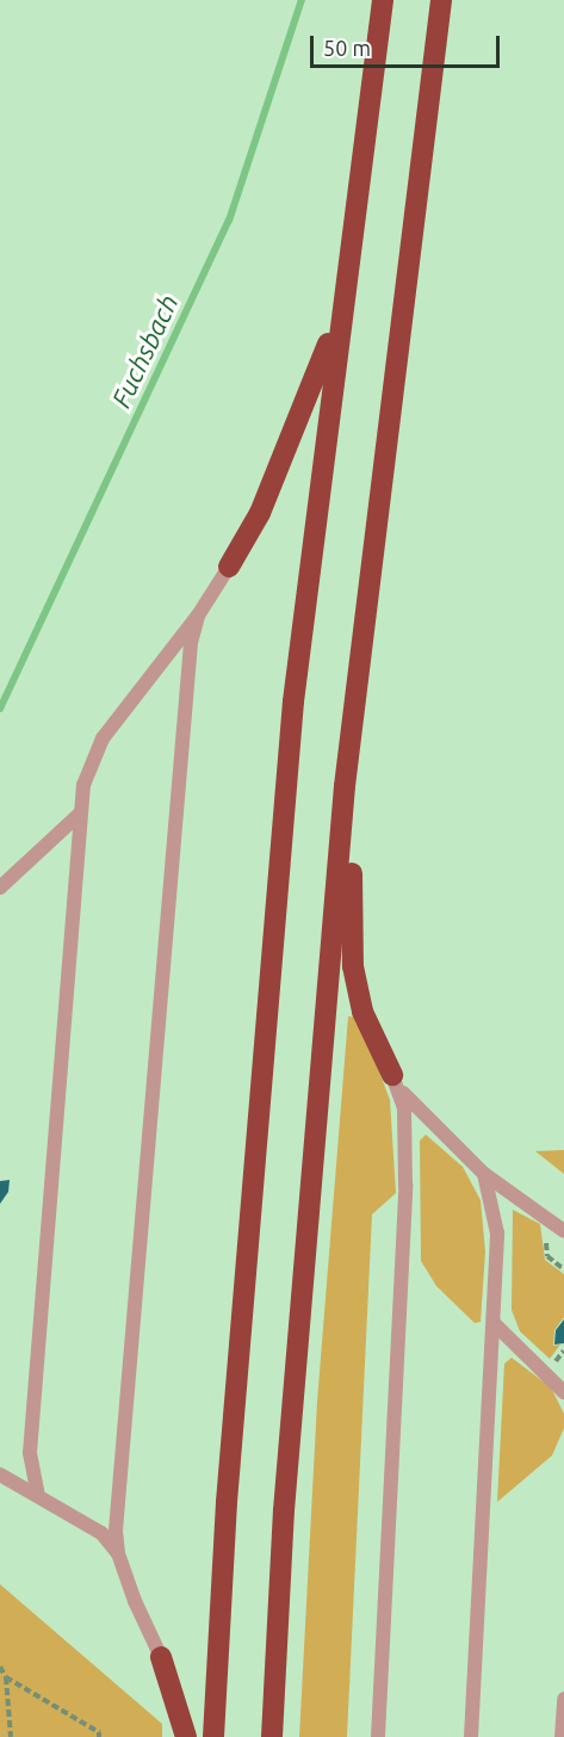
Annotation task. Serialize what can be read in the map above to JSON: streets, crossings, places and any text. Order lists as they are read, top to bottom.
{
  "water": ["Fuchsbach"],
  "scale_bar": "50 m"
}
